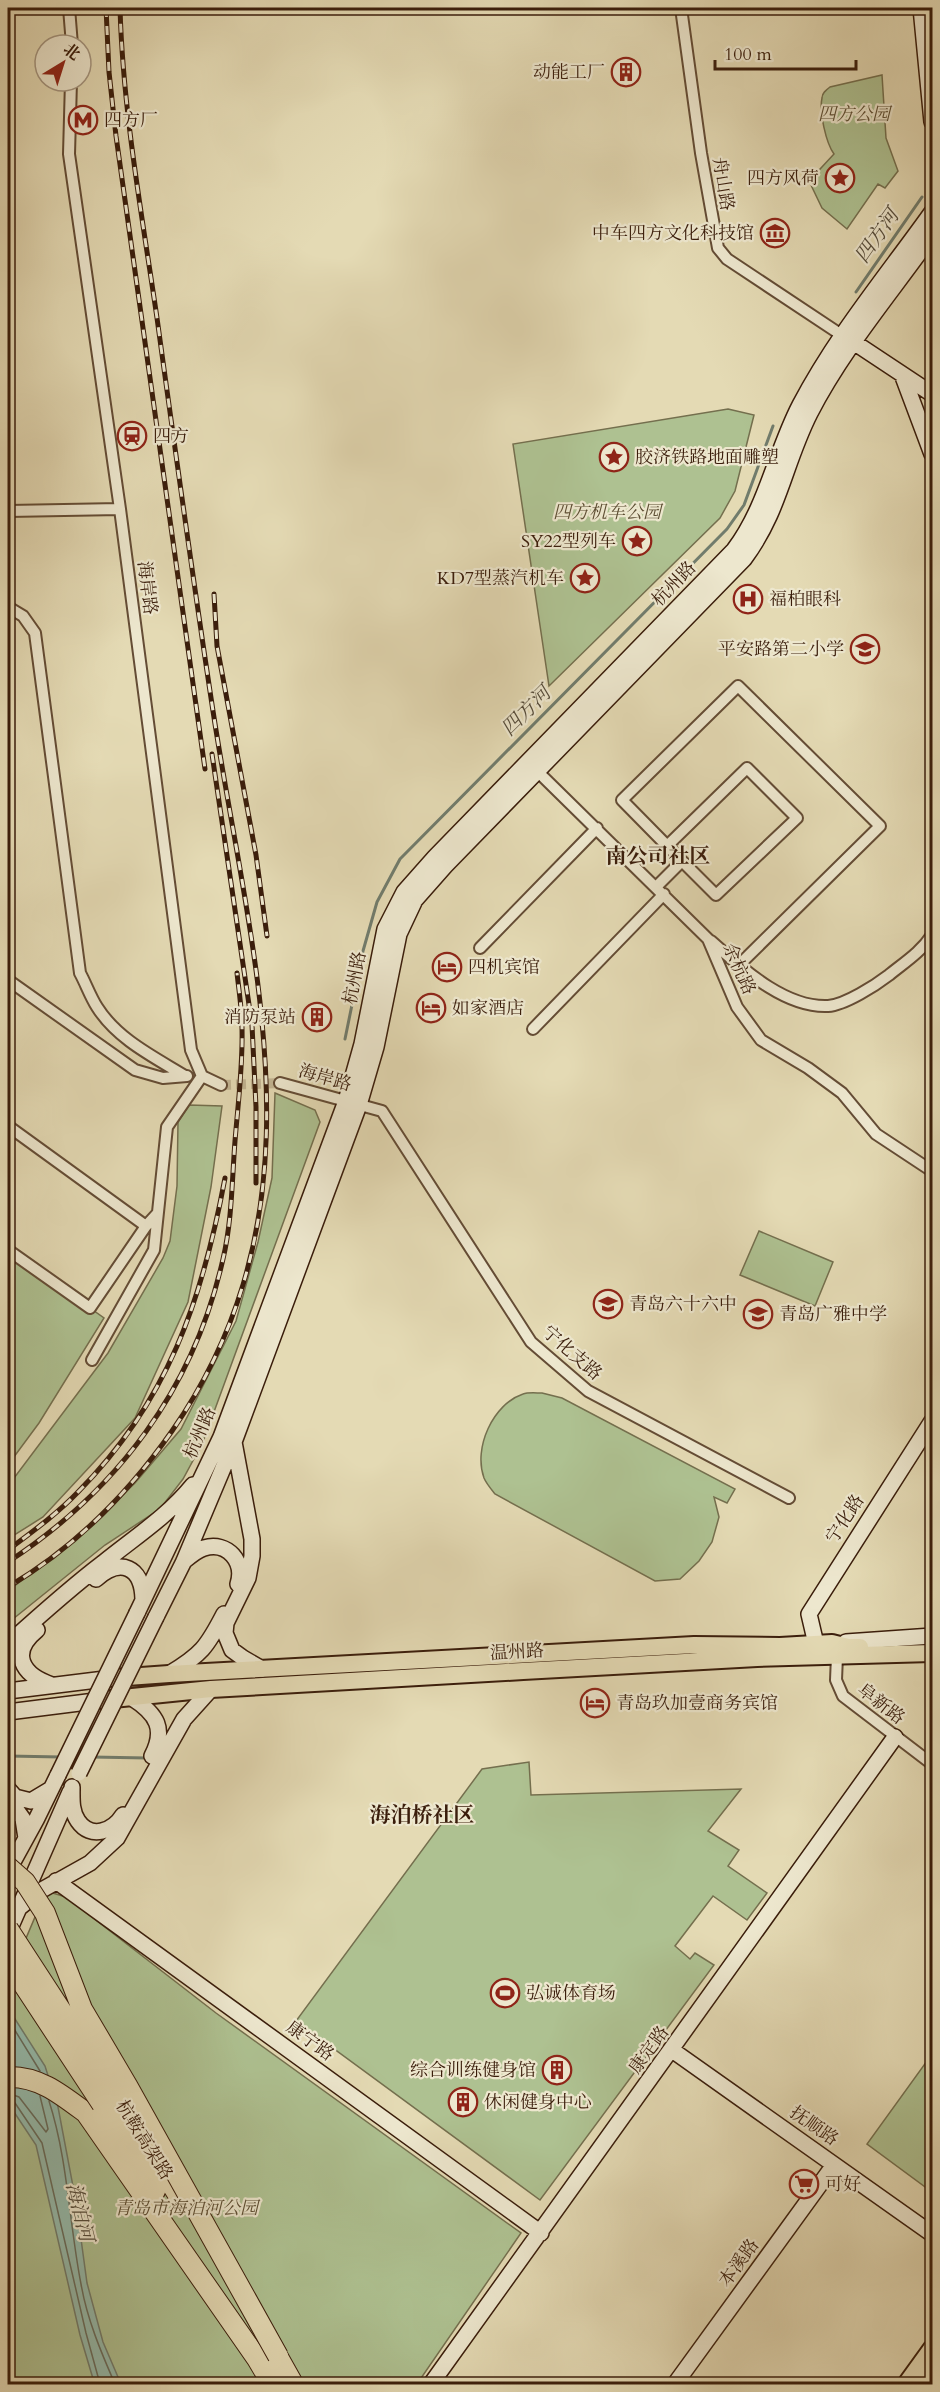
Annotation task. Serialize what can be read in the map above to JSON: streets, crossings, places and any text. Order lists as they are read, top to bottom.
{
  "streets": {
    "highway": ["杭鞍高架路"],
    "main road": [
      "杭州路",
      "宁化路",
      "温州路",
      "康宁路",
      "康定路",
      "抚顺路",
      "本溪路"
    ],
    "street": [
      "舟山路",
      "海岸路",
      "余杭路",
      "宁化支路",
      "阜新路"
    ]
  },
  "crossings": [
    ["舟山路", "杭州路"],
    ["杭州路", "海岸路"],
    ["杭州路", "余杭路"],
    ["杭州路", "宁化支路"],
    ["杭州路", "杭鞍高架路"],
    ["海岸路", "宁化支路"],
    ["宁化路", "温州路"],
    ["宁化路", "阜新路"],
    ["温州路", "阜新路"],
    ["阜新路", "康定路"],
    ["康宁路", "康定路"],
    ["康定路", "抚顺路"],
    ["抚顺路", "本溪路"]
  ],
  "districts": ["南公司社区", "海泊桥社区"],
  "water": ["四方河", "海泊河"],
  "parks": ["四方公园", "四方机车公园", "青岛市海泊河公园"],
  "places": {
    "building": [
      "动能工厂",
      "消防泵站",
      "综合训练健身馆",
      "休闲健身中心"
    ],
    "metro station": ["四方厂"],
    "place": [
      "四方风荷",
      "胶济铁路地面雕塑",
      "SY22型列车",
      "KD7型蒸汽机车"
    ],
    "museum": ["中车四方文化科技馆"],
    "station": ["四方"],
    "hospital": ["福柏眼科"],
    "school or university": ["平安路第二小学", "青岛六十六中", "青岛广雅中学"],
    "hotel": ["四机宾馆", "如家酒店", "青岛玖加壹商务宾馆"],
    "sports": ["弘诚体育场"],
    "supermarket": ["可好"]
  },
  "scale_bar": "100 m",
  "north": "top right"
}
